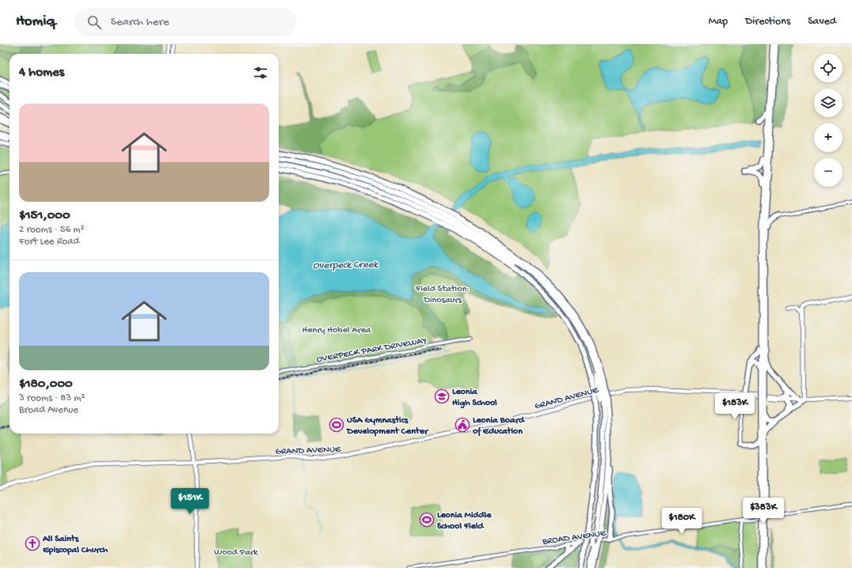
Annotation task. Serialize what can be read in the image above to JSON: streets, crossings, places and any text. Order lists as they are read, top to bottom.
{
  "streets": {
    "main road": ["GRAND AVENUE"],
    "street": ["OVERPECK PARK DRIVEWAY", "BROAD AVENUE"]
  },
  "water": ["Overpeck Creek"],
  "parks": ["Field Station: Dinosaurs", "Henry Hobel Area", "Wood Park"],
  "places": {
    "school or university": ["Leonia High School"],
    "sports": ["USA Gymnastics Development Center", "Leonia Middle School Field"],
    "public building": ["Leonia Board of Education"],
    "church": ["All Saints Episcopal Church"]
  },
  "page": {
    "header": "Homiq",
    "search": "Search here",
    "nav": ["Map", "Directions", "Saved"],
    "map_buttons": ["+", "−"],
    "heading": "4 homes",
    "list": [
      {
        "name": "$151,000",
        "note": "2 rooms · 56 m² · Fort Lee Road"
      },
      {
        "name": "$180,000",
        "note": "3 rooms · 83 m² · Broad Avenue"
      }
    ],
    "price": [
      "$183K",
      "$151K",
      "$383K",
      "$180K"
    ]
  }
}
